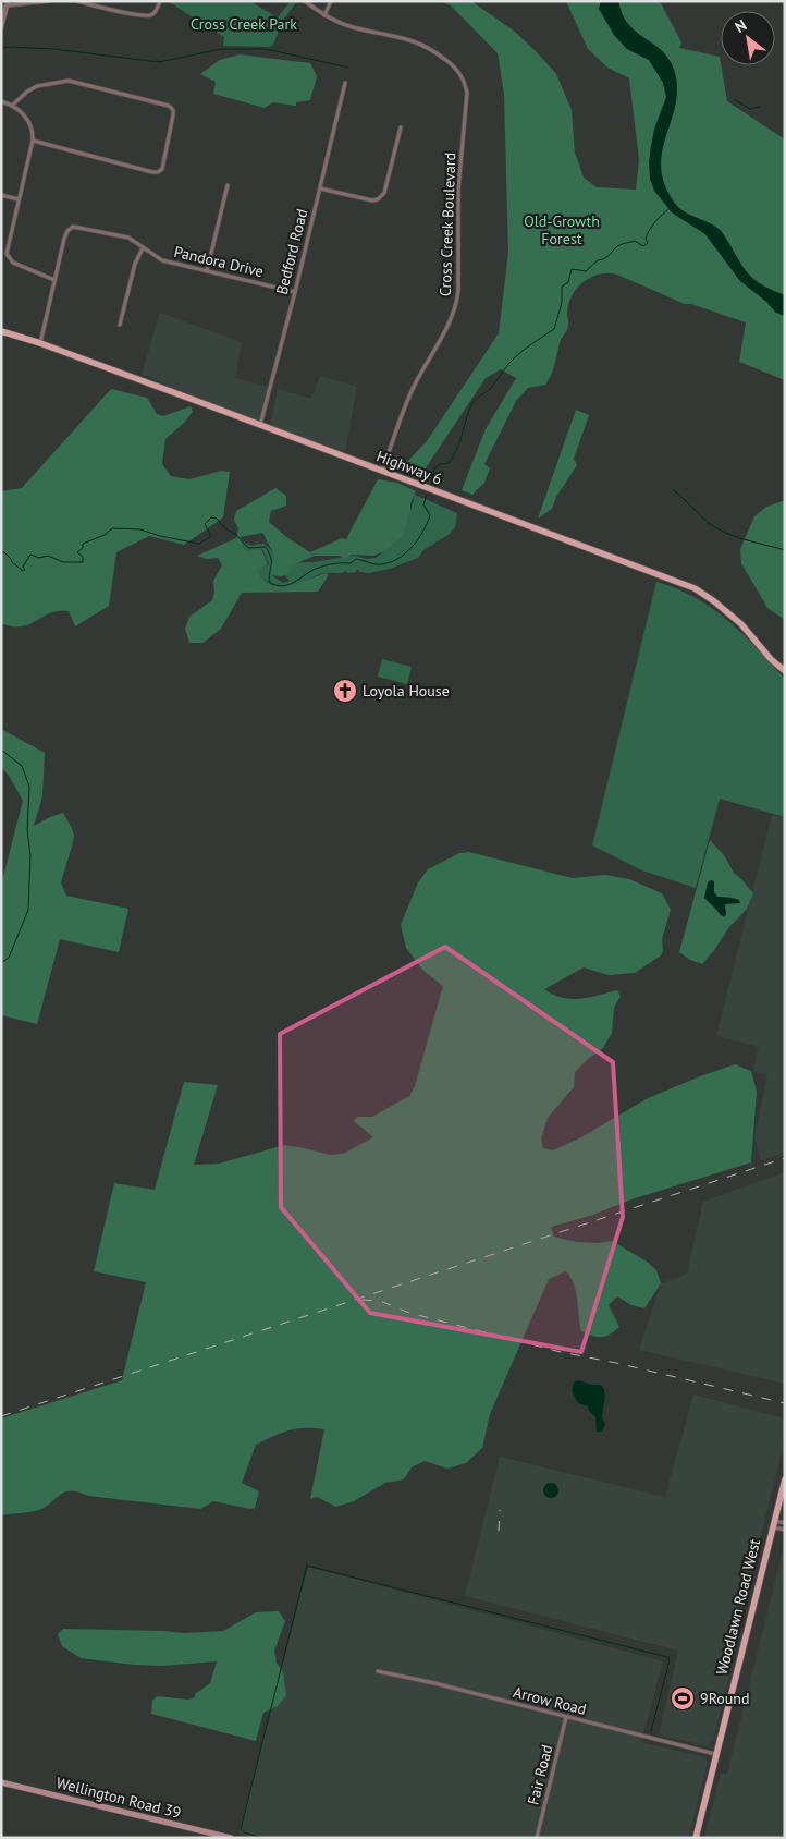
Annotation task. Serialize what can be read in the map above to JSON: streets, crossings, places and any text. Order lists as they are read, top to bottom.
{
  "streets": {
    "main road": ["Highway 6", "Woodlawn Road West", "Wellington Road 39"],
    "street": [
      "Cross Creek Boulevard",
      "Bedford Road",
      "Pandora Drive",
      "Arrow Road",
      "Fair Road"
    ]
  },
  "crossings": [
    ["Cross Creek Boulevard", "Highway 6"],
    ["Bedford Road", "Pandora Drive"],
    ["Bedford Road", "Highway 6"],
    ["Woodlawn Road West", "Arrow Road"],
    ["Arrow Road", "Fair Road"]
  ],
  "parks": ["Cross Creek Park", "Old-Growth Forest"],
  "places": {
    "church": ["Loyola House"],
    "sports": ["9Round"]
  },
  "north": "top left"
}
